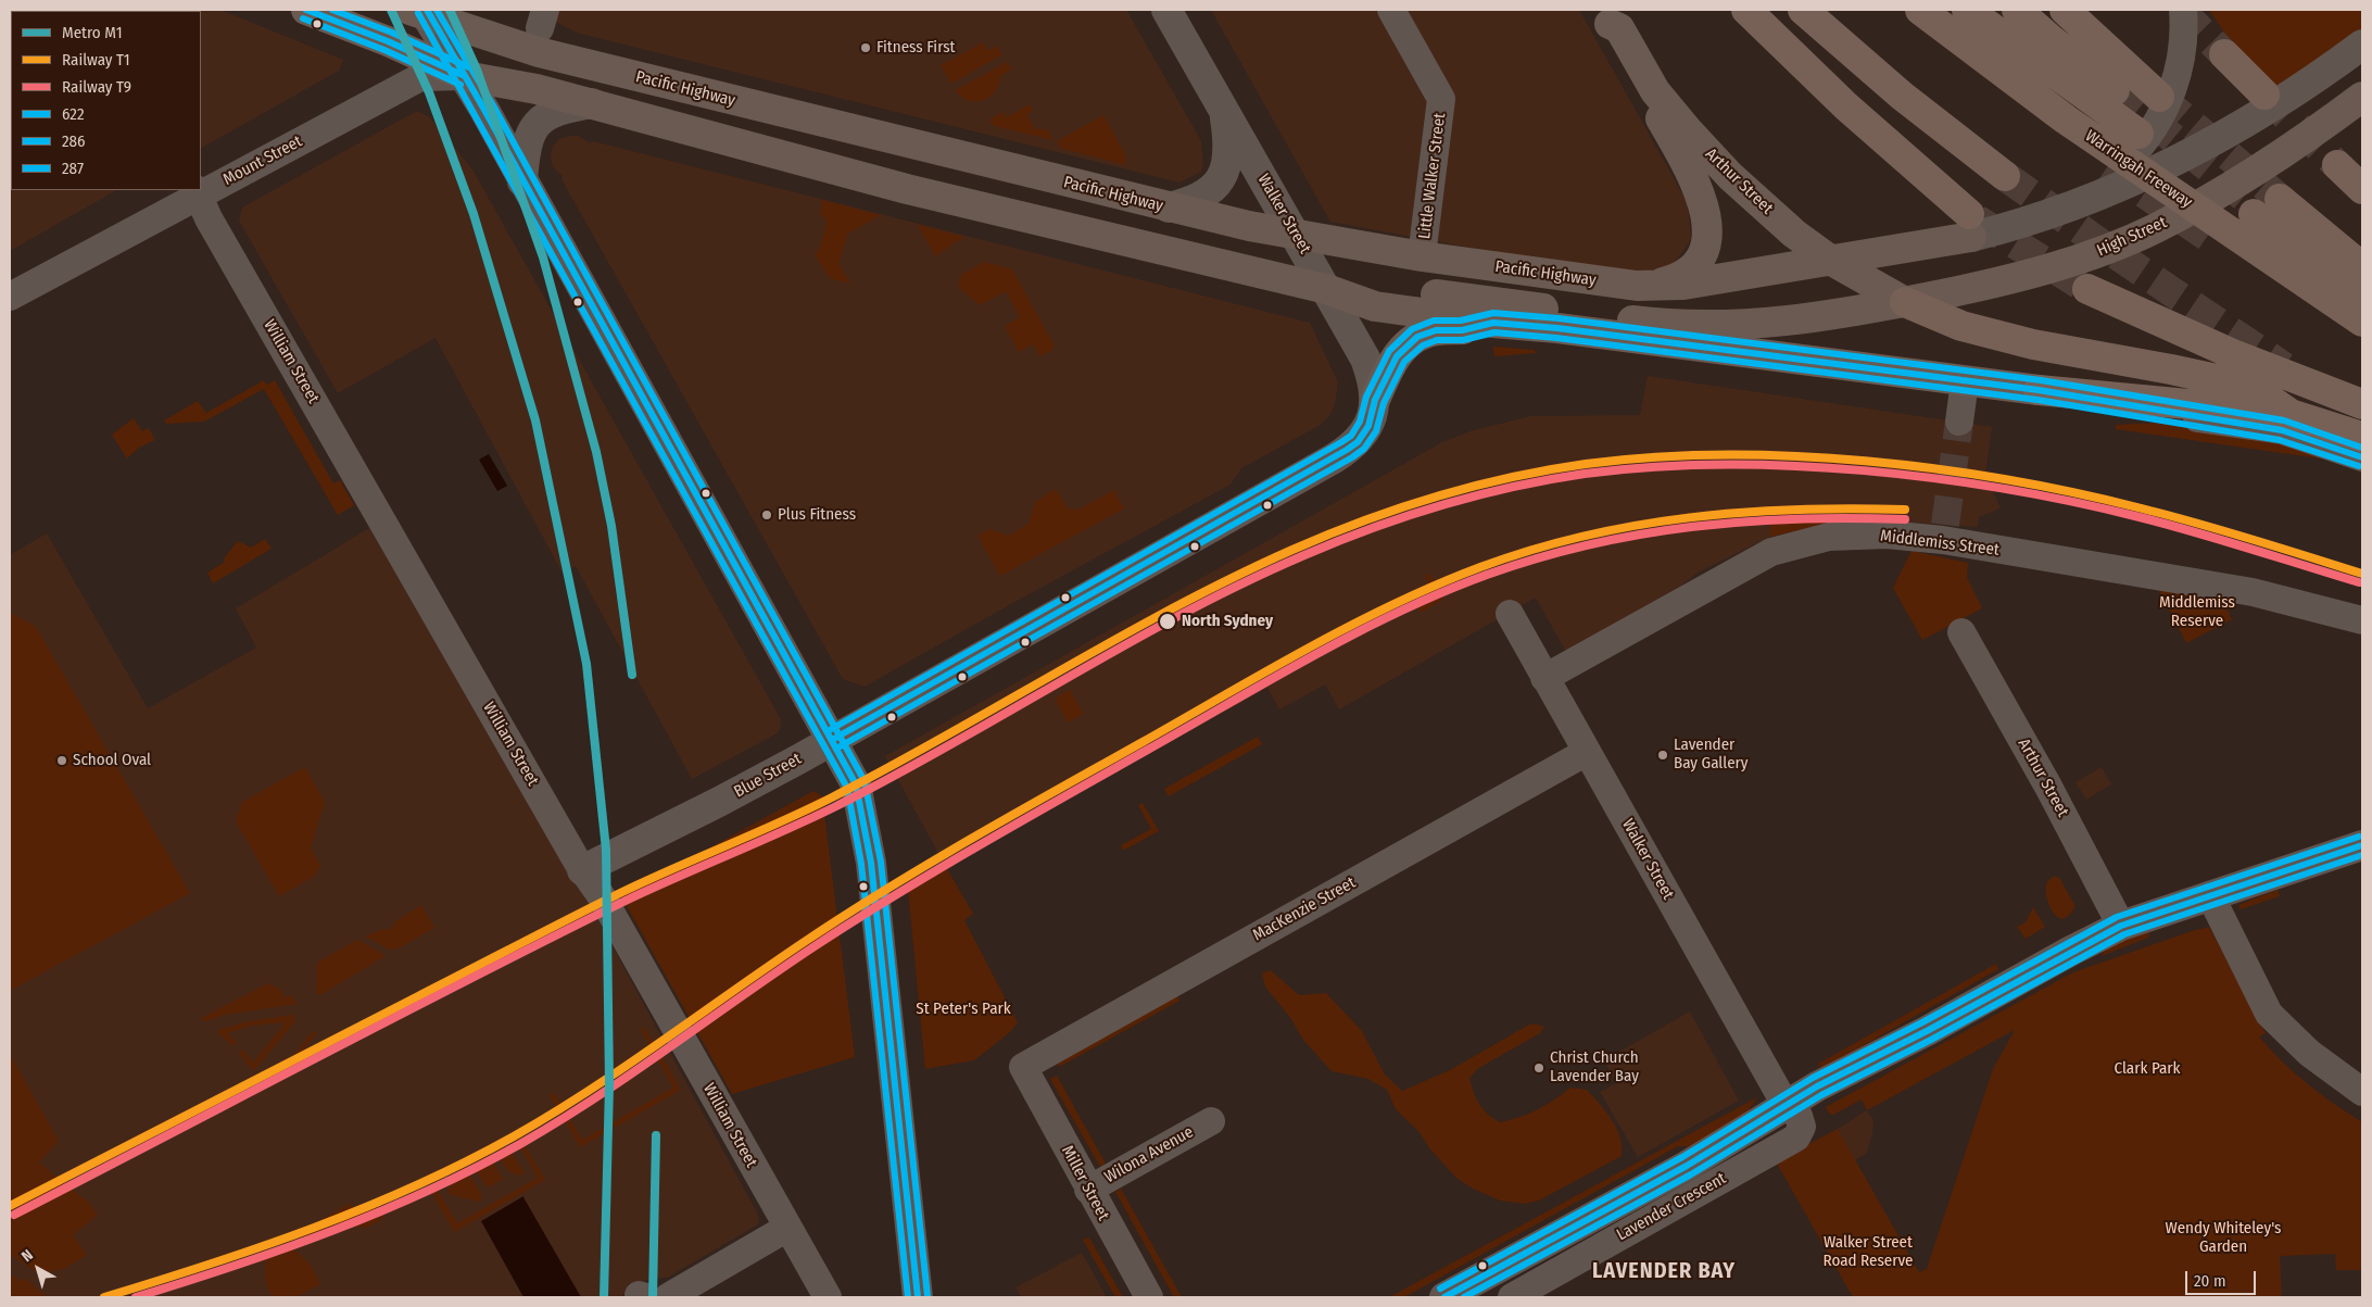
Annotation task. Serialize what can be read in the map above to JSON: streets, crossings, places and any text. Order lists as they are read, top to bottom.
{
  "streets": {
    "highway": ["Warringah Freeway"],
    "main road": ["Pacific Highway", "Arthur Street", "High Street"],
    "street": [
      "Mount Street",
      "Little Walker Street",
      "Walker Street",
      "William Street",
      "Middlemiss Street",
      "Blue Street",
      "MacKenzie Street",
      "Wilona Avenue",
      "Miller Street",
      "Lavender Crescent"
    ]
  },
  "crossings": [
    ["Pacific Highway", "Little Walker Street"],
    ["Pacific Highway", "Arthur Street"],
    ["Pacific Highway", "Walker Street"],
    ["Mount Street", "William Street"],
    ["Arthur Street", "High Street"],
    ["Walker Street", "Middlemiss Street"],
    ["Walker Street", "Blue Street"],
    ["Walker Street", "MacKenzie Street"],
    ["Walker Street", "Lavender Crescent"],
    ["William Street", "Blue Street"],
    ["MacKenzie Street", "Miller Street"],
    ["Wilona Avenue", "Miller Street"]
  ],
  "districts": ["LAVENDER BAY"],
  "parks": [
    "Middlemiss Reserve",
    "St Peter's Park",
    "Clark Park",
    "Wendy Whiteley's Garden",
    "Walker Street Road Reserve"
  ],
  "places": [
    "Fitness First",
    "Plus Fitness",
    "North Sydney",
    "Lavender Bay Gallery",
    "School Oval",
    "Christ Church Lavender Bay"
  ],
  "lines": [
    "metro line M1",
    "transit line 622",
    "transit line 287",
    "transit line 286",
    "rail line T1",
    "rail line T9"
  ],
  "legend": [
    "Metro M1",
    "Railway T1",
    "Railway T9",
    "622",
    "286",
    "287"
  ],
  "scale_bar": "20 m",
  "north": "top left"
}
